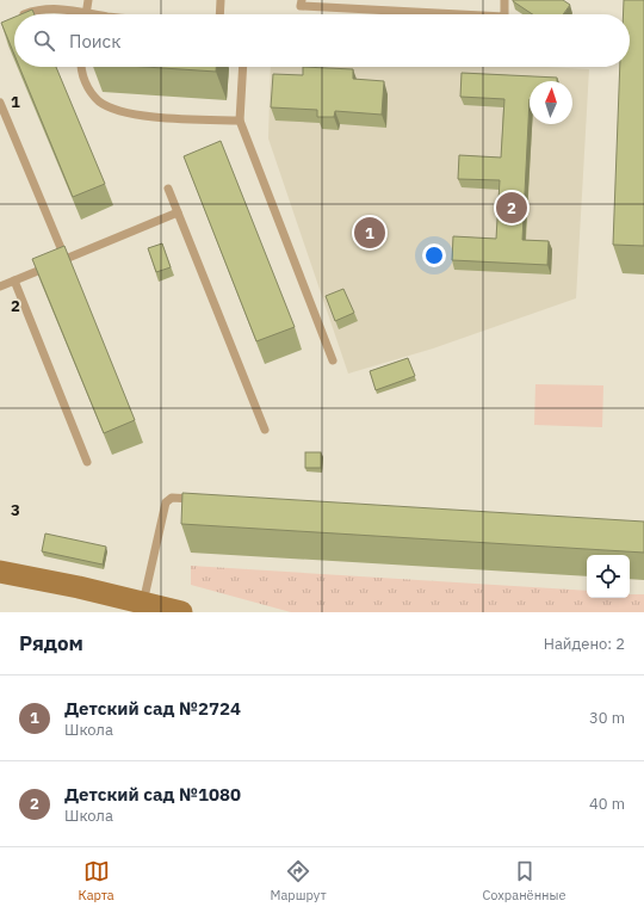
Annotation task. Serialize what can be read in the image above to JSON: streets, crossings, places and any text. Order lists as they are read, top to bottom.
{
  "north": "top",
  "page": {
    "search": "Поиск",
    "pins": ["2", "1"],
    "heading": ["Рядом", "Найдено: 2"],
    "list": [
      {
        "mark": "1",
        "name": "Детский сад №2724",
        "note": "Школа",
        "value": "30 m"
      },
      {
        "mark": "2",
        "name": "Детский сад №1080",
        "note": "Школа",
        "value": "40 m"
      }
    ],
    "nav": ["Карта", "Маршрут", "Сохранённые"]
  },
  "grid": {
    "rows": ["1", "2", "3"]
  }
}
